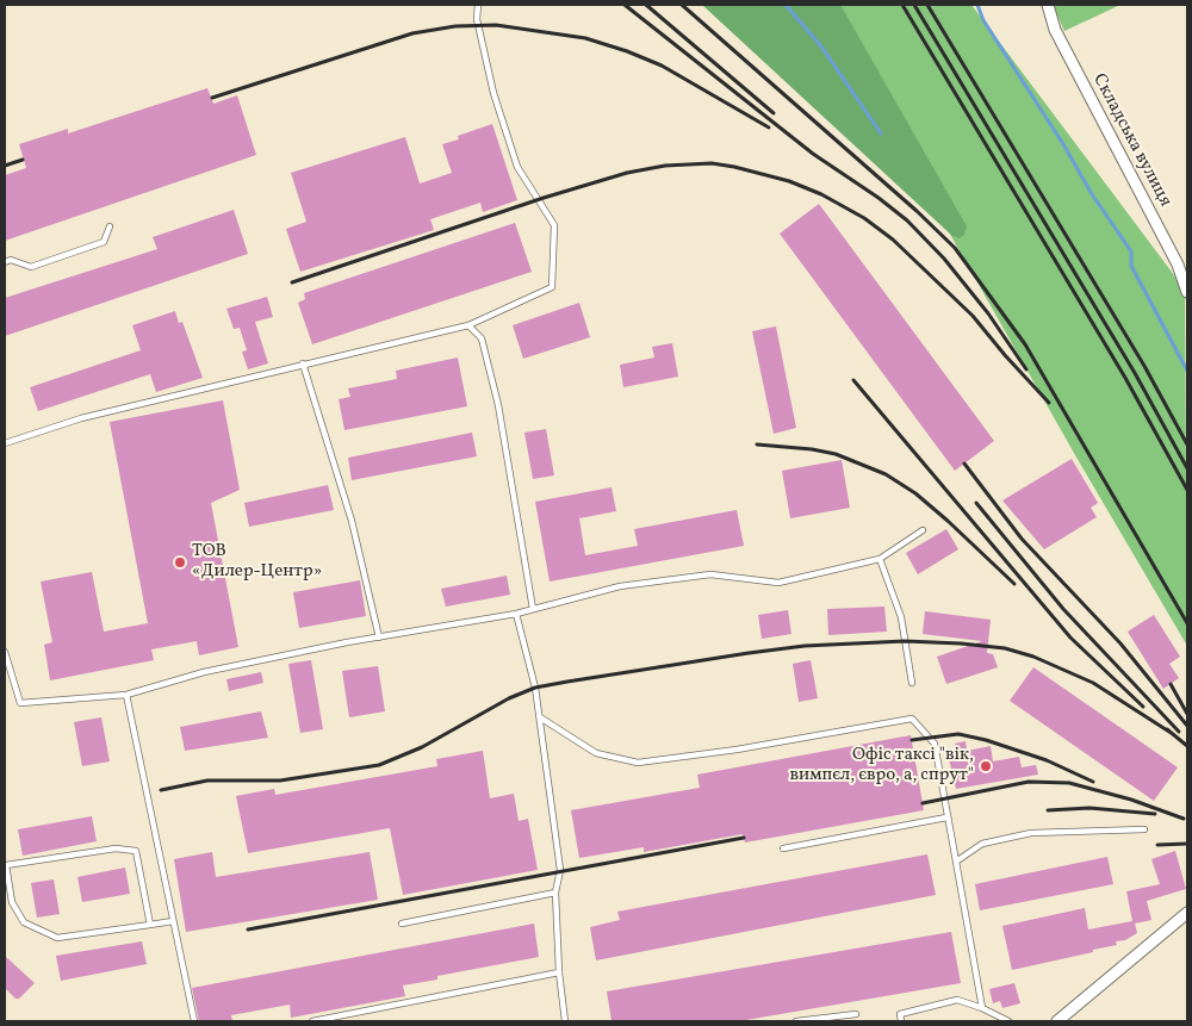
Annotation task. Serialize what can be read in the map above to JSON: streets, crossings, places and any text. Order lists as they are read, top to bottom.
{
  "streets": {
    "street": ["Складська вулиця"]
  },
  "places": ["ТОВ «Дилер-Центр»", "Офіс таксі \"вік, вимпєл, євро, а, спрут\""]
}
